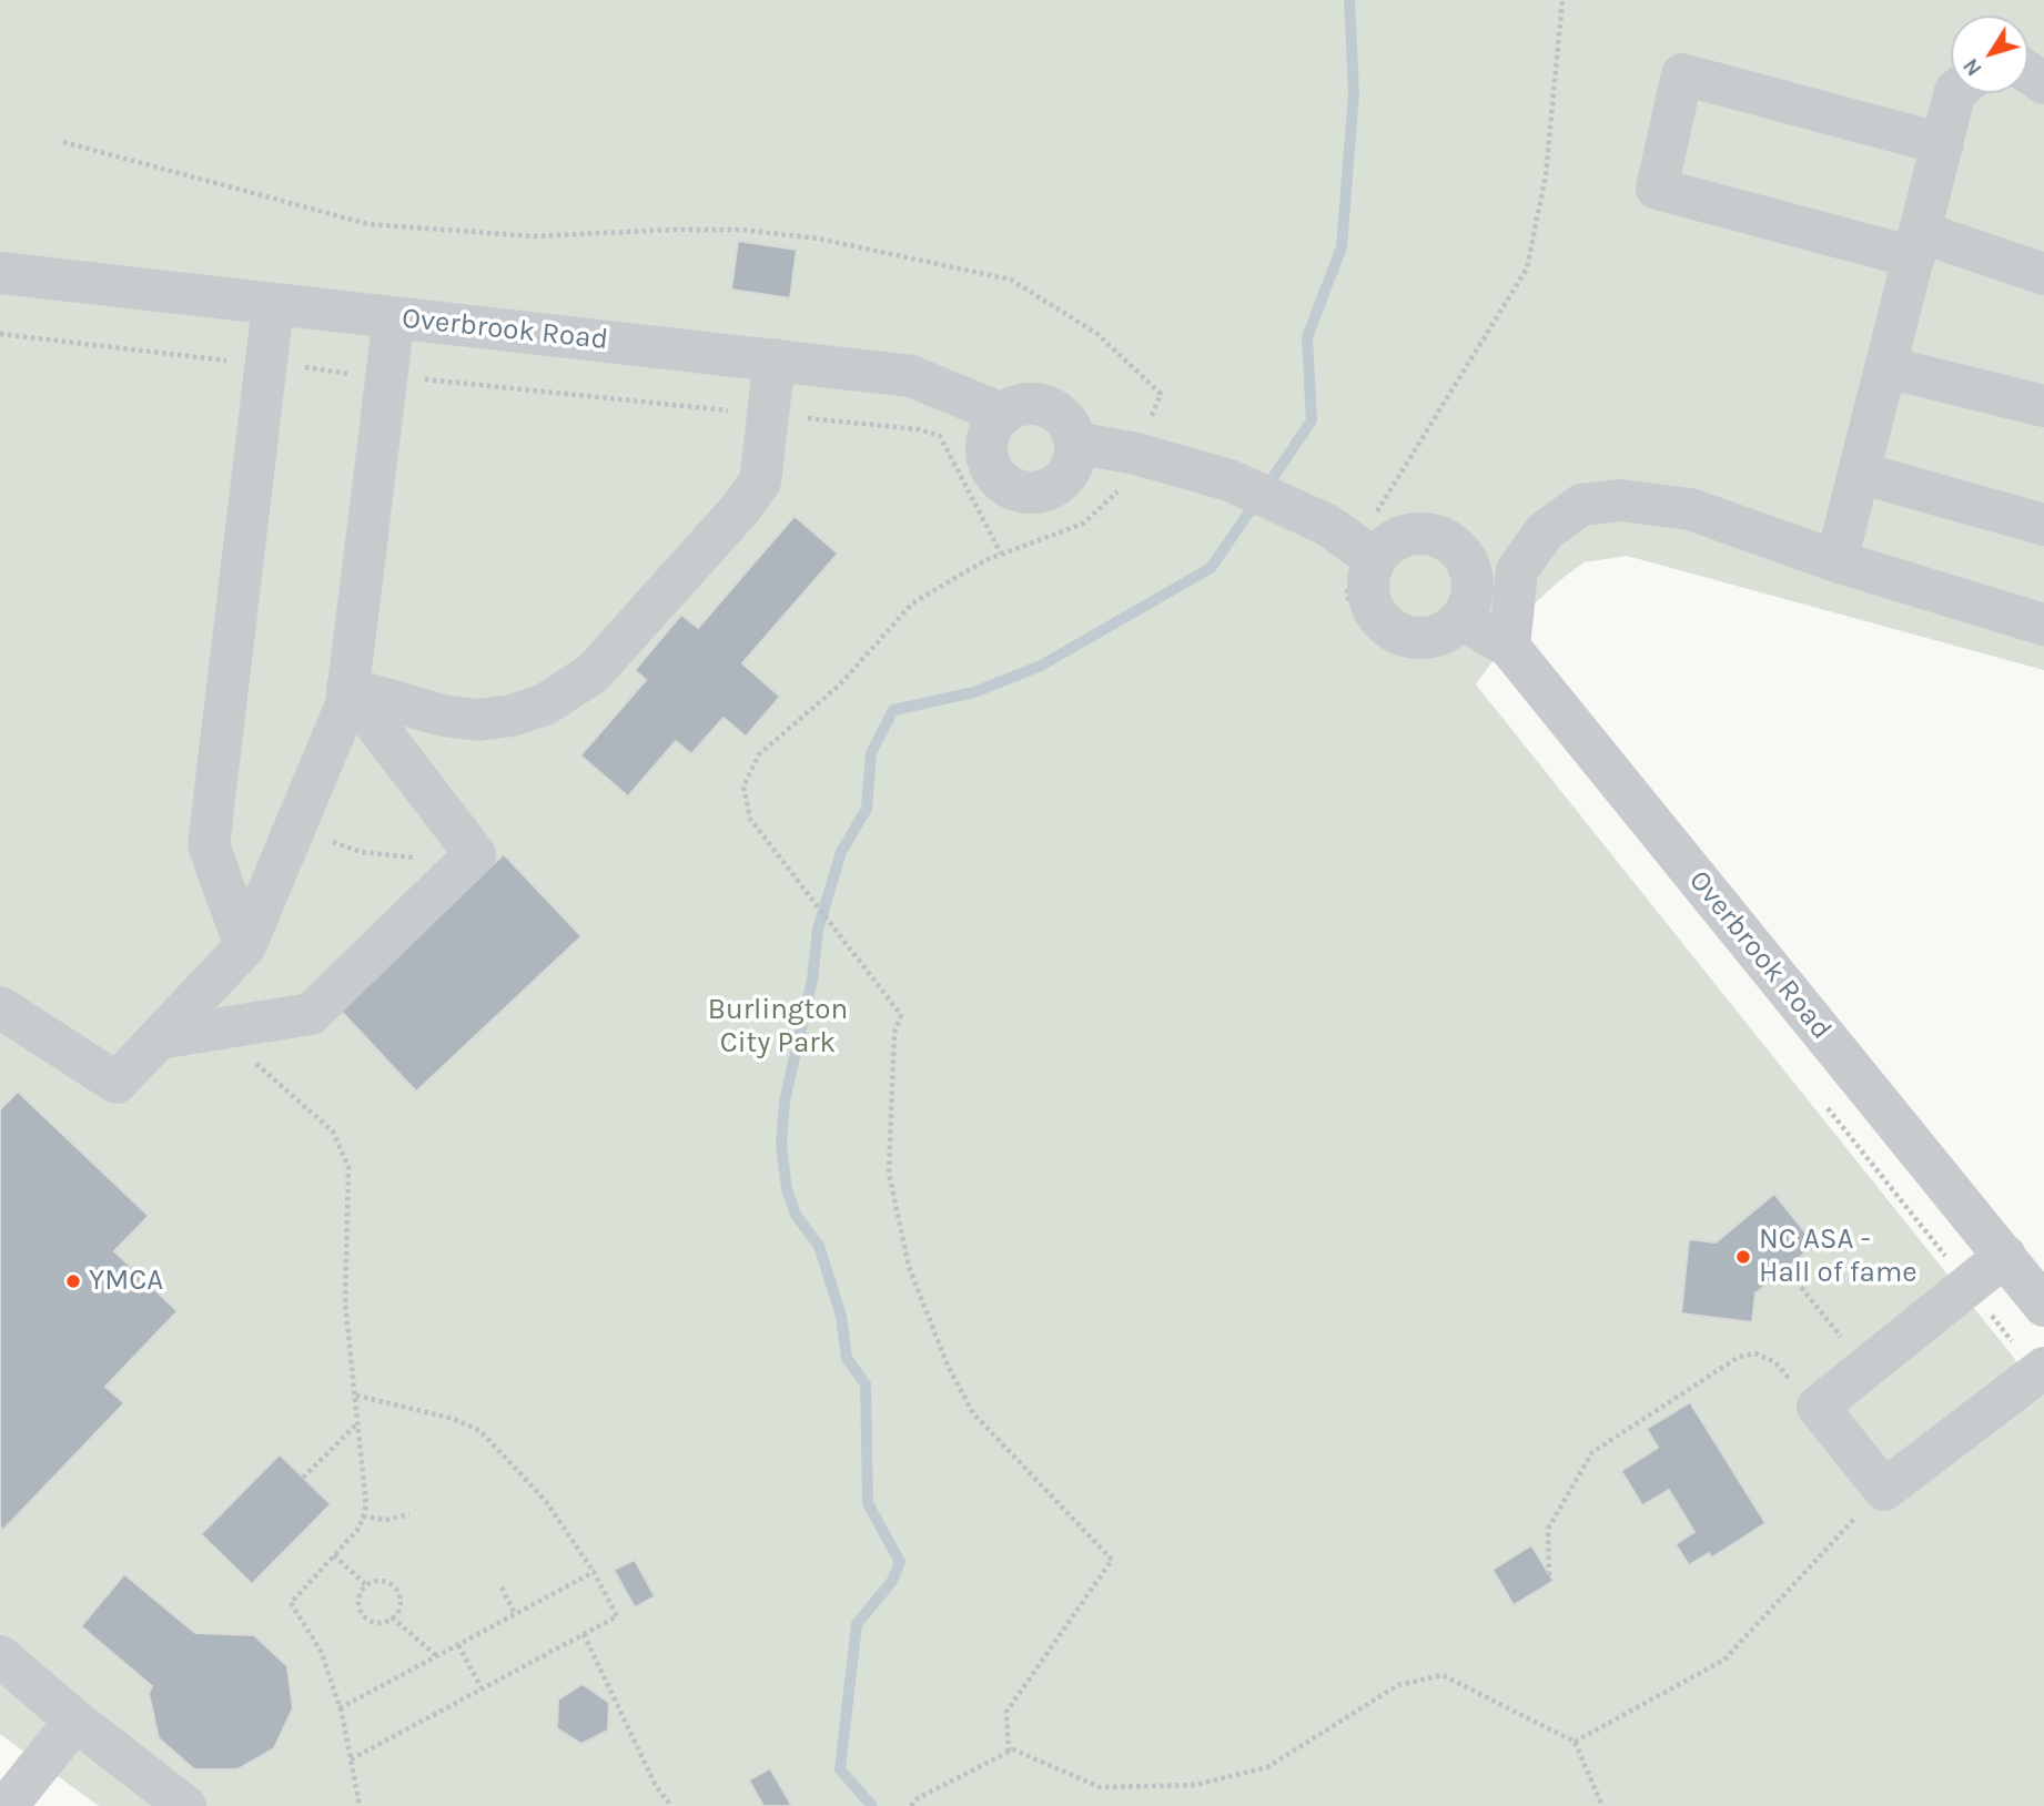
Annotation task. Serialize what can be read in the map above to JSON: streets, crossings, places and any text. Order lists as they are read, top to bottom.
{
  "streets": {
    "street": ["Overbrook Road"]
  },
  "parks": ["Burlington City Park"],
  "places": ["NC ASA - Hall of fame", "YMCA"],
  "north": "bottom left"
}
